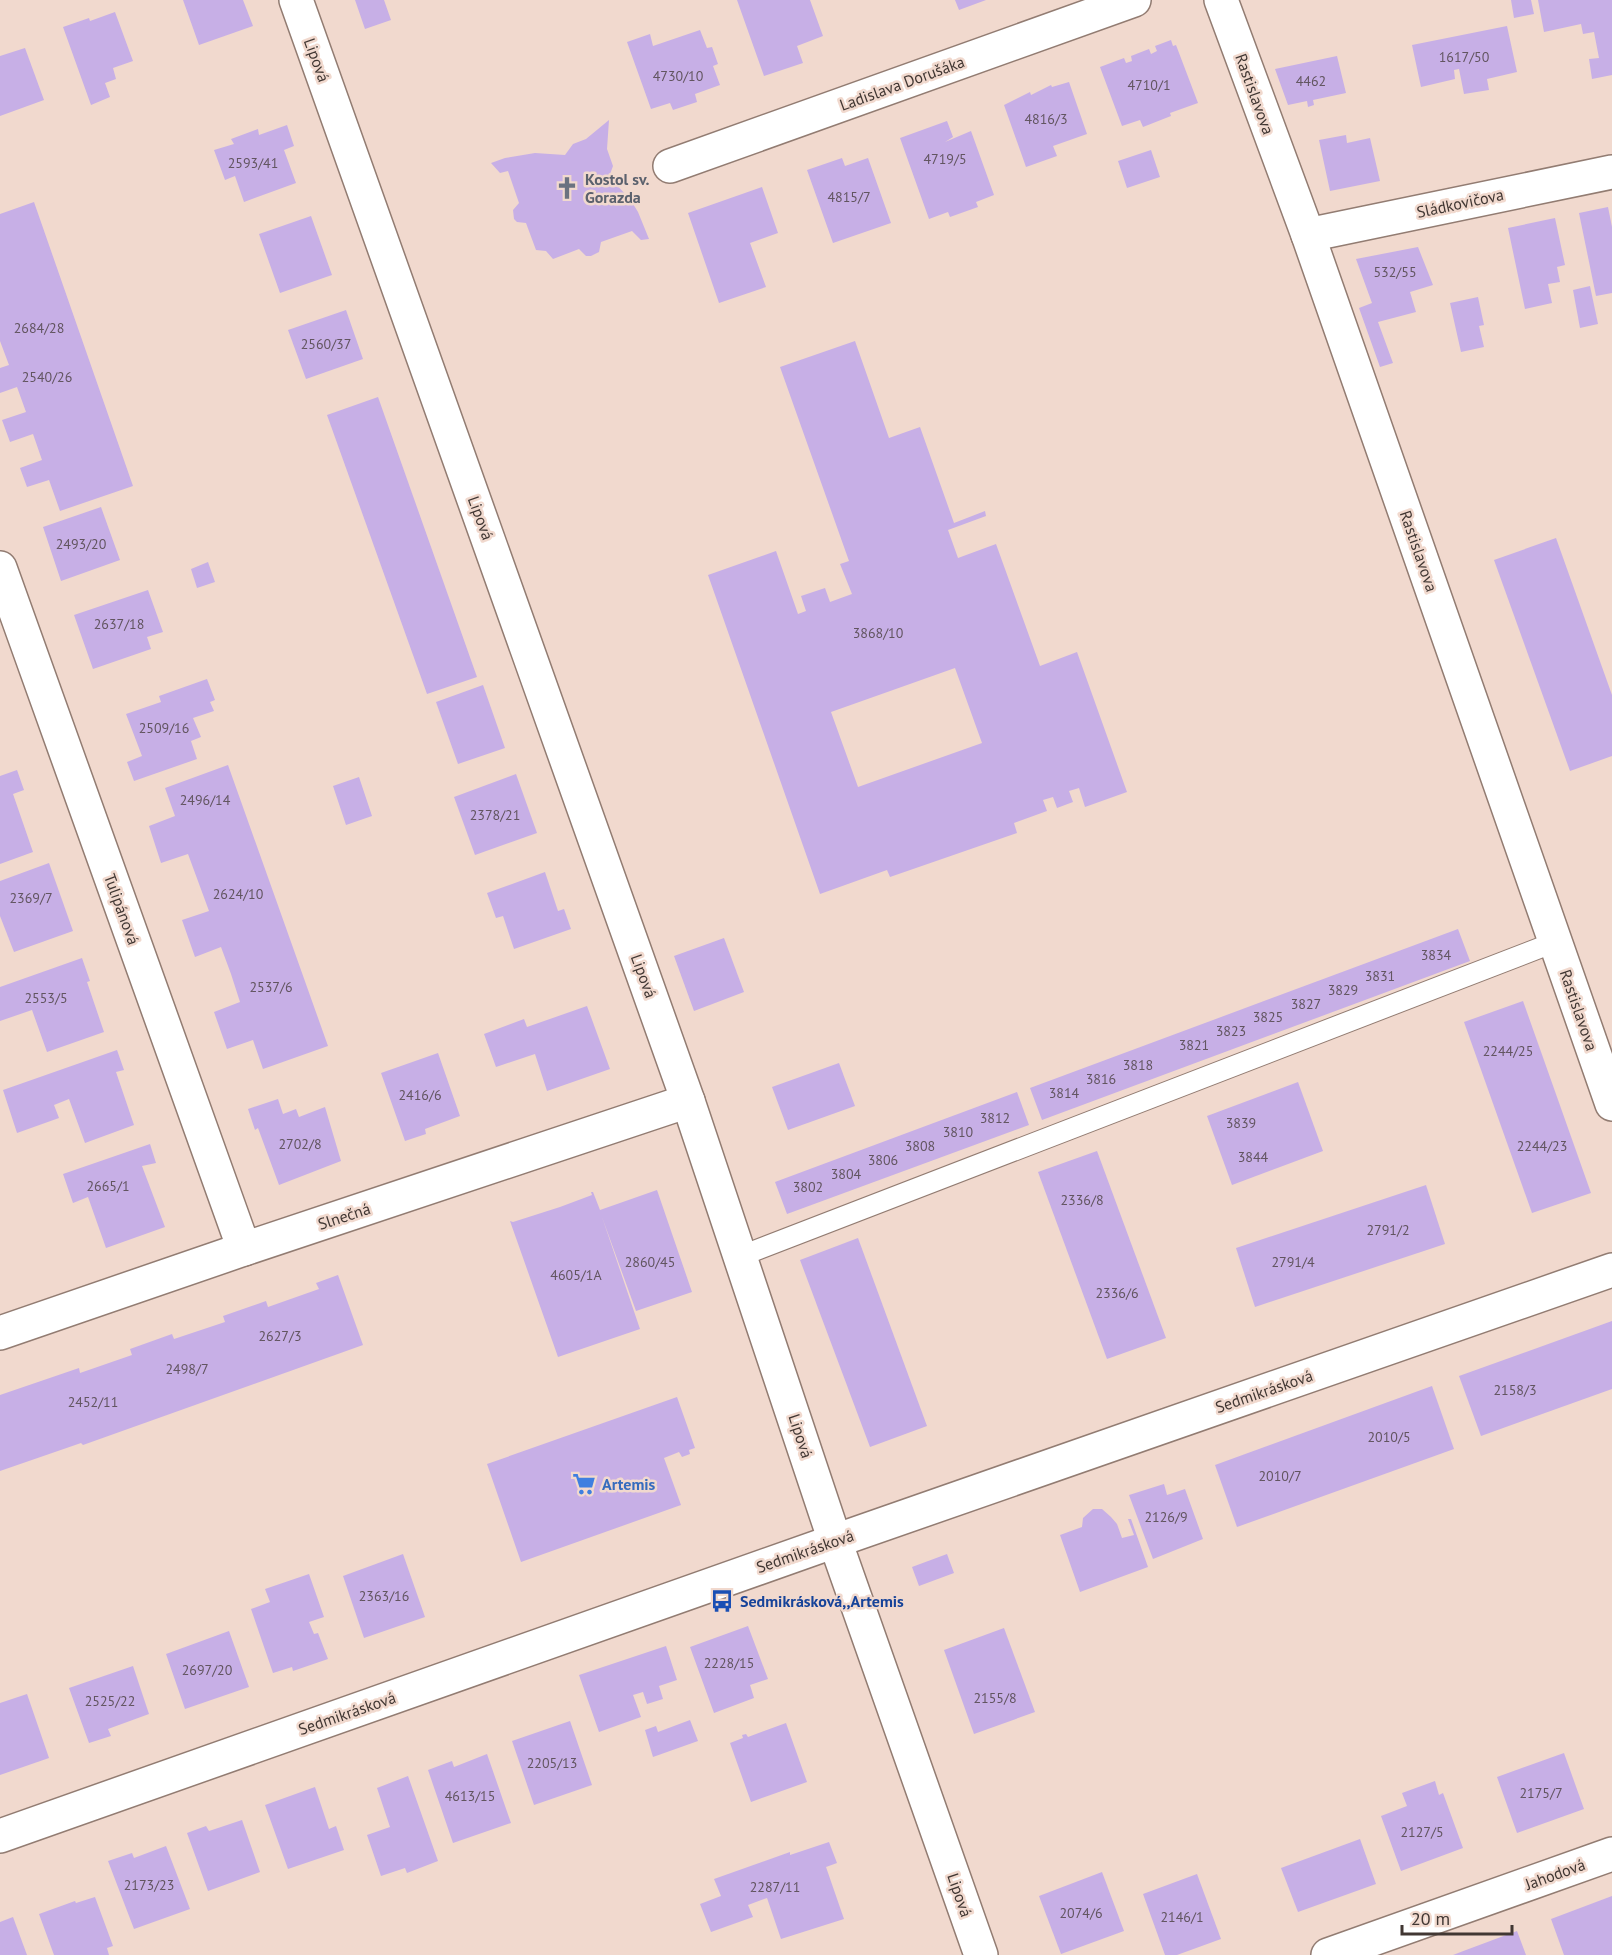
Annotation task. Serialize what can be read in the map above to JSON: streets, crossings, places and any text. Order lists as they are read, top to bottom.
{
  "streets": {
    "street": [
      "Lipová",
      "Ladislava Dorušáka",
      "Rastislavova",
      "Sládkovičova",
      "Tulipánová",
      "Slnečná",
      "Sedmikrásková",
      "Jahodová"
    ]
  },
  "crossings": [
    ["Lipová", "Slnečná"],
    ["Lipová", "Sedmikrásková"],
    ["Rastislavova", "Sládkovičova"],
    ["Tulipánová", "Slnečná"]
  ],
  "places": {
    "church": ["Kostol sv. Gorazda"],
    "supermarket": ["Artemis"],
    "bus stop": ["Sedmikrásková,,Artemis"]
  },
  "house_numbers": [
    "1617/50",
    "4730/10",
    "4462",
    "4710/1",
    "4816/3",
    "4719/5",
    "2593/41",
    "4815/7",
    "532/55",
    "2684/28",
    "2560/37",
    "2540/26",
    "2493/20",
    "2637/18",
    "3868/10",
    "2509/16",
    "2496/14",
    "2378/21",
    "2624/10",
    "2369/7",
    "3834",
    "3831",
    "2537/6",
    "3829",
    "2553/5",
    "3827",
    "3825",
    "3823",
    "3821",
    "2244/25",
    "3818",
    "3816",
    "3814",
    "2416/6",
    "3812",
    "3839",
    "3810",
    "2702/8",
    "3808",
    "2244/23",
    "3844",
    "3806",
    "3804",
    "2665/1",
    "3802",
    "2336/8",
    "2791/2",
    "2860/45",
    "2791/4",
    "4605/1A",
    "2336/6",
    "2627/3",
    "2498/7",
    "2158/3",
    "2452/11",
    "2010/5",
    "2010/7",
    "2126/9",
    "2363/16",
    "2228/15",
    "2697/20",
    "2155/8",
    "2525/22",
    "2205/13",
    "2175/7",
    "4613/15",
    "2127/5",
    "2173/23",
    "2287/11",
    "2074/6",
    "2146/1"
  ],
  "scale_bar": "20 m"
}
